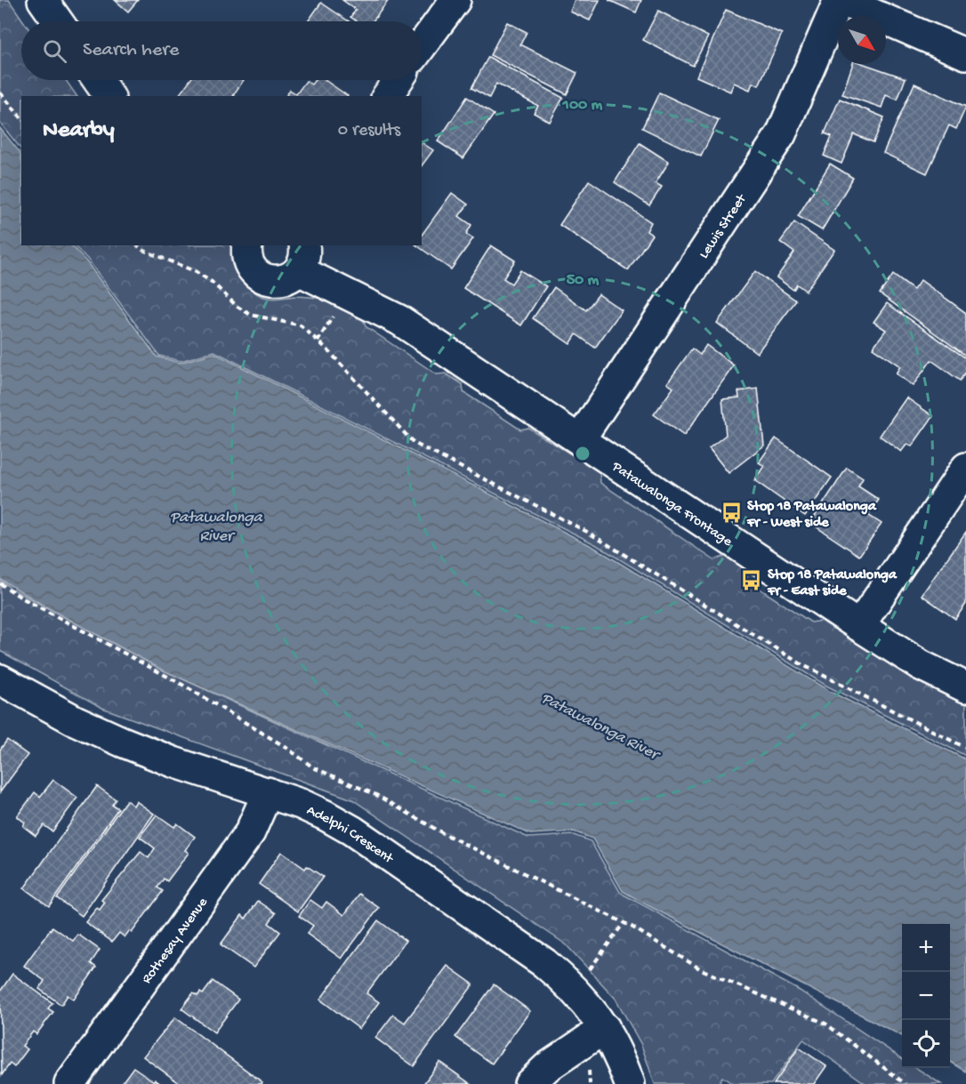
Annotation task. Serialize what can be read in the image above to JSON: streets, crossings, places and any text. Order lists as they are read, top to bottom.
{
  "streets": {
    "street": [
      "Lewis Street",
      "Patawalonga Frontage",
      "Adelphi Crescent",
      "Rothesay Avenue"
    ]
  },
  "crossings": [
    ["Lewis Street", "Patawalonga Frontage"],
    ["Adelphi Crescent", "Rothesay Avenue"]
  ],
  "water": ["Patawalonga River"],
  "places": {
    "bus stop": ["Stop 18 Patawalonga Fr - West side", "Stop 18 Patawalonga Fr - East side"]
  },
  "north": "bottom right",
  "page": {
    "search": "Search here",
    "heading": ["Nearby", "0 results"],
    "map_buttons": ["+", "−"]
  },
  "rings": ["100 m", "50 m"]
}
